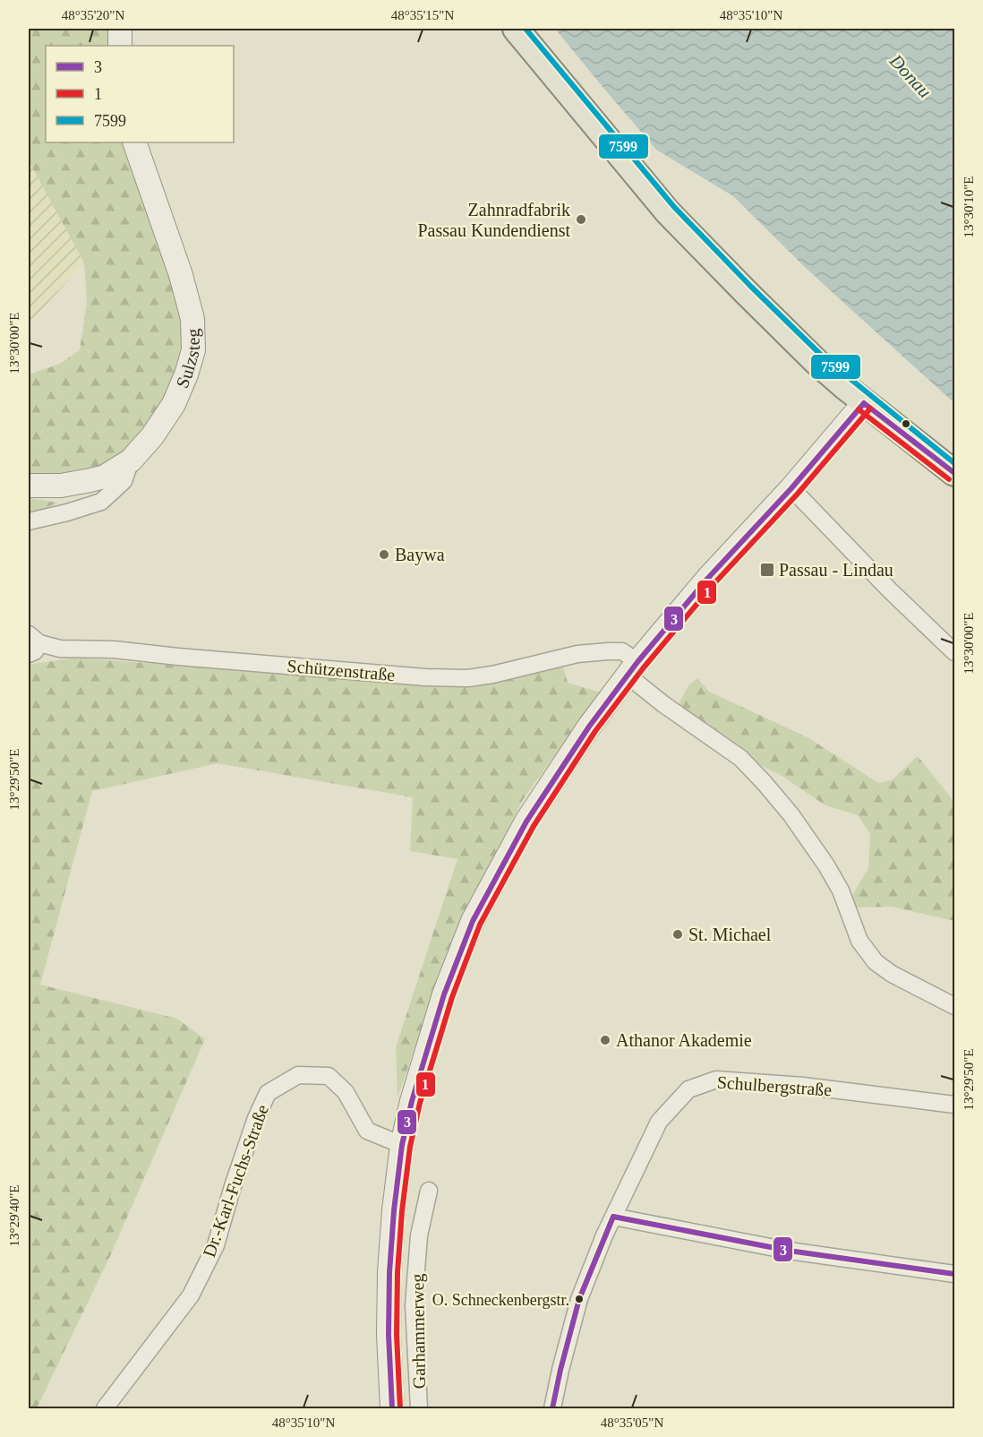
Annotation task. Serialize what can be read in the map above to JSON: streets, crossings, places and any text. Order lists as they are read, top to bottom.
{
  "streets": {
    "street": [
      "Sulzsteg",
      "Schützenstraße",
      "Schulbergstraße",
      "Dr.-Karl-Fuchs-Straße",
      "Garhammerweg"
    ]
  },
  "water": ["Donau"],
  "places": {
    "other": [
      "Zahnradfabrik Passau Kundendienst",
      "Baywa",
      "St. Michael",
      "Athanor Akademie",
      "O. Schneckenbergstr."
    ],
    "transit": ["Passau - Lindau"]
  },
  "lines": ["transit line 7599", "transit line 3", "transit line 1"],
  "legend": ["3", "1", "7599"],
  "coordinates": [
    "48°35'20\"N",
    "48°35'15\"N",
    "48°35'10\"N",
    "13°30'10\"E",
    "13°30'00\"E",
    "13°29'50\"E",
    "13°29'40\"E",
    "48°35'05\"N"
  ]
}
